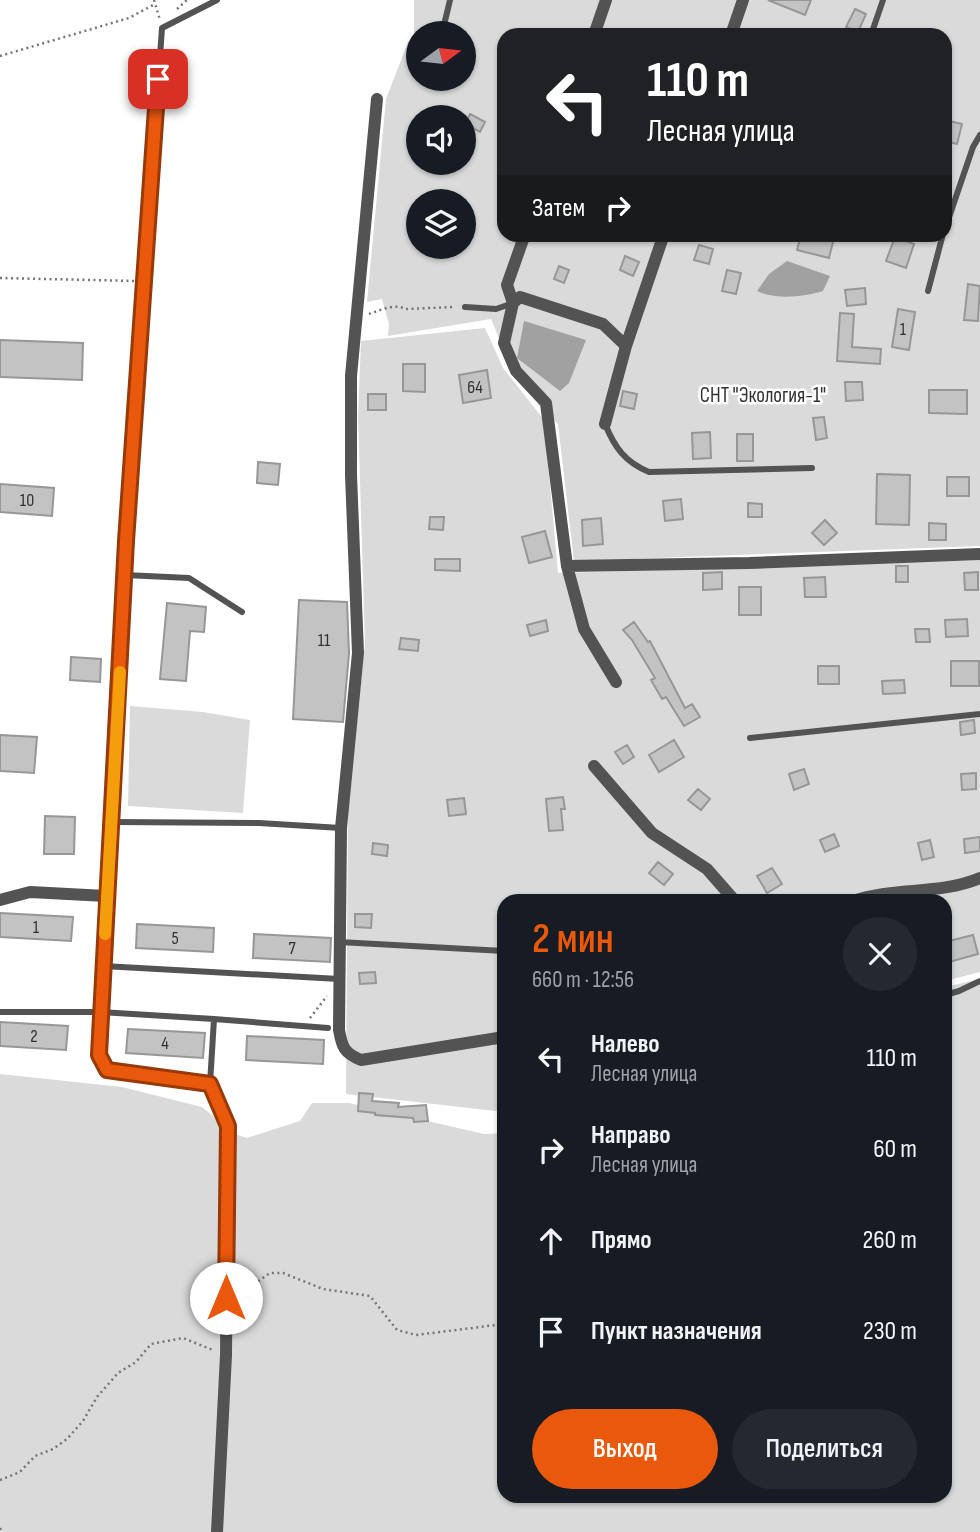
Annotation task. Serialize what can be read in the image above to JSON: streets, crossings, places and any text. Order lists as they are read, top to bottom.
{
  "parks": ["СНТ \"Экология-1\""],
  "house_numbers": [
    "1",
    "64",
    "10",
    "11",
    "1",
    "5",
    "7",
    "2",
    "4"
  ],
  "north": "right",
  "page": {
    "turn": ["110 m", "Лесная улица"],
    "then": "Затем",
    "heading": ["2 мин", "660 m · 12:56"],
    "list": [
      {
        "name": "Налево",
        "note": "Лесная улица",
        "value": "110 m"
      },
      {
        "name": "Направо",
        "note": "Лесная улица",
        "value": "60 m"
      },
      {
        "name": "Прямо",
        "value": "260 m"
      },
      {
        "name": "Пункт назначения",
        "value": "230 m"
      }
    ],
    "buttons": ["Выход", "Поделиться"]
  }
}
